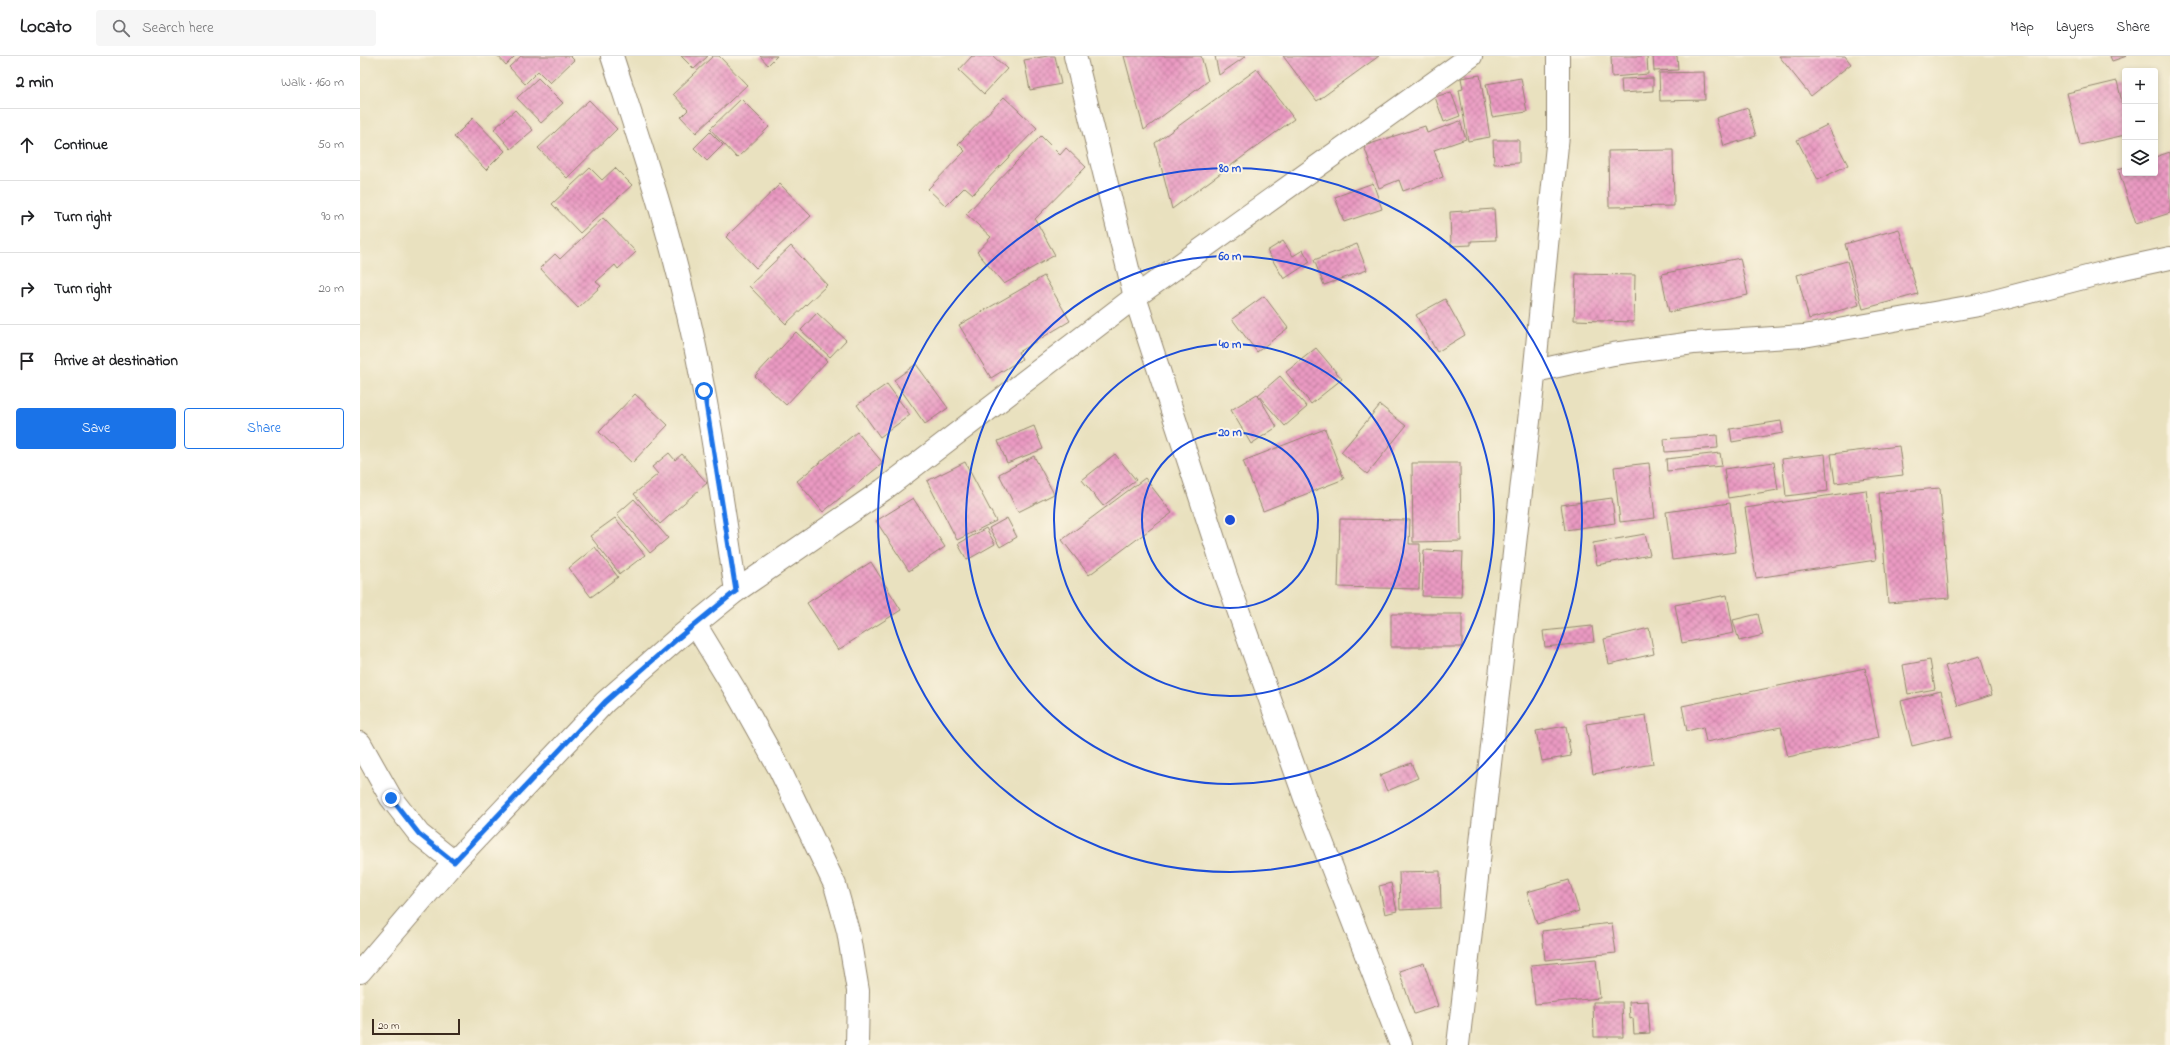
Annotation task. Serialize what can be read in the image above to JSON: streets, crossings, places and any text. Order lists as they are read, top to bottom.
{
  "scale_bar": "20 m",
  "page": {
    "header": "Locato",
    "search": "Search here",
    "nav": ["Map", "Layers", "Share"],
    "heading": ["2 min", "Walk · 160 m"],
    "map_buttons": ["+", "−"],
    "list": [
      ["Continue", "50 m"],
      ["Turn right", "90 m"],
      ["Turn right", "20 m"],
      "Arrive at destination"
    ],
    "buttons": ["Save", "Share"],
    "scale": "20 m"
  },
  "rings": [
    "80 m",
    "60 m",
    "40 m",
    "20 m"
  ]
}
